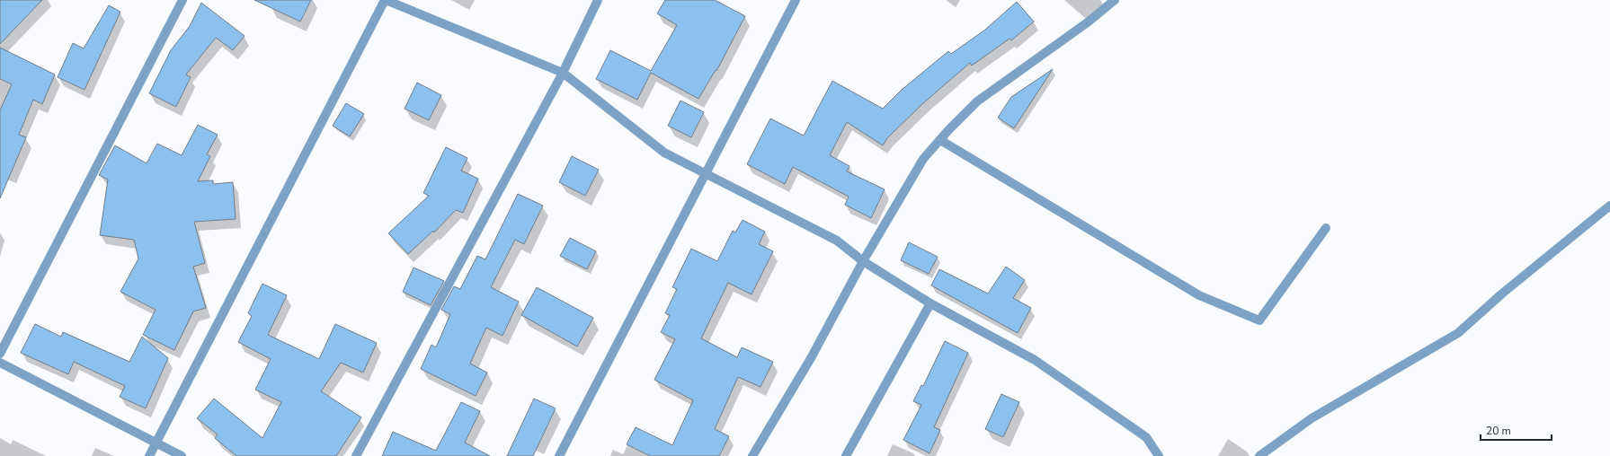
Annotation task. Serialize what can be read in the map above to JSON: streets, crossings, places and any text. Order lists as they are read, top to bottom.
{
  "scale_bar": "20 m"
}
